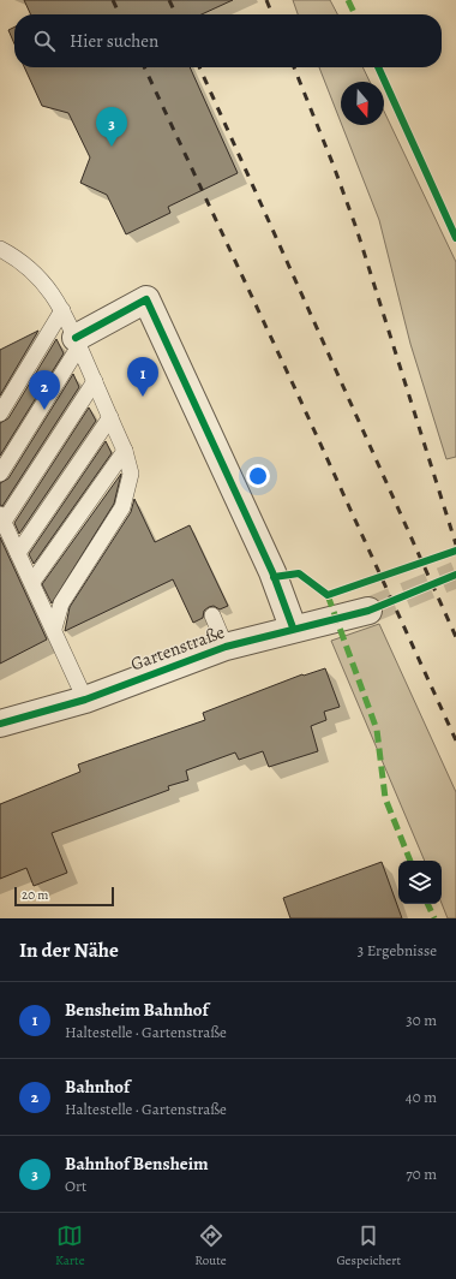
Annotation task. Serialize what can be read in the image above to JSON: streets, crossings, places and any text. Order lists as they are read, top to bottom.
{
  "streets": {
    "street": ["Gartenstraße"]
  },
  "scale_bar": "20 m",
  "north": "bottom",
  "page": {
    "search": "Hier suchen",
    "pins": ["3", "1", "2"],
    "scale": "20 m",
    "heading": ["In der Nähe", "3 Ergebnisse"],
    "list": [
      {
        "mark": "1",
        "name": "Bensheim Bahnhof",
        "note": "Haltestelle · Gartenstraße",
        "value": "30 m"
      },
      {
        "mark": "2",
        "name": "Bahnhof",
        "note": "Haltestelle · Gartenstraße",
        "value": "40 m"
      },
      {
        "mark": "3",
        "name": "Bahnhof Bensheim",
        "note": "Ort",
        "value": "70 m"
      }
    ],
    "nav": ["Karte", "Route", "Gespeichert"]
  }
}
